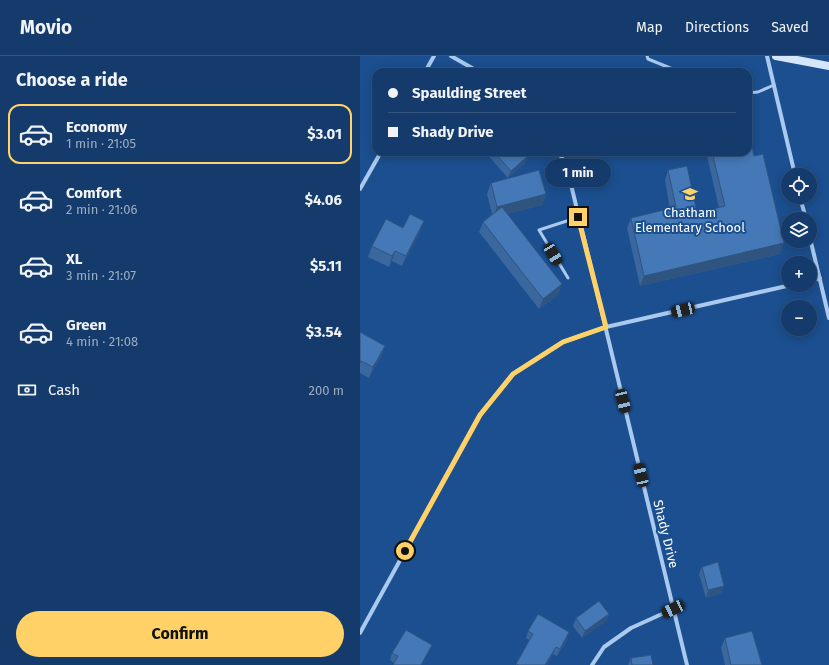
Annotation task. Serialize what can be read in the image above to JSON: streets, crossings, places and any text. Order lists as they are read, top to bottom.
{
  "streets": {
    "street": ["Shady Drive"]
  },
  "places": {
    "school or university": ["Chatham Elementary School"]
  },
  "page": {
    "header": "Movio",
    "nav": ["Map", "Directions", "Saved"],
    "heading": "Choose a ride",
    "banner": ["Spaulding Street", "Shady Drive"],
    "list": [
      {
        "name": "Economy",
        "note": "1 min · 21:05",
        "value": "$3.01"
      },
      {
        "name": "Comfort",
        "note": "2 min · 21:06",
        "value": "$4.06"
      },
      {
        "name": "XL",
        "note": "3 min · 21:07",
        "value": "$5.11"
      },
      {
        "name": "Green",
        "note": "4 min · 21:08",
        "value": "$3.54"
      }
    ],
    "bubble": "1 min",
    "map_buttons": ["+", "−"],
    "pay": ["Cash", "200 m"],
    "buttons": "Confirm"
  }
}
